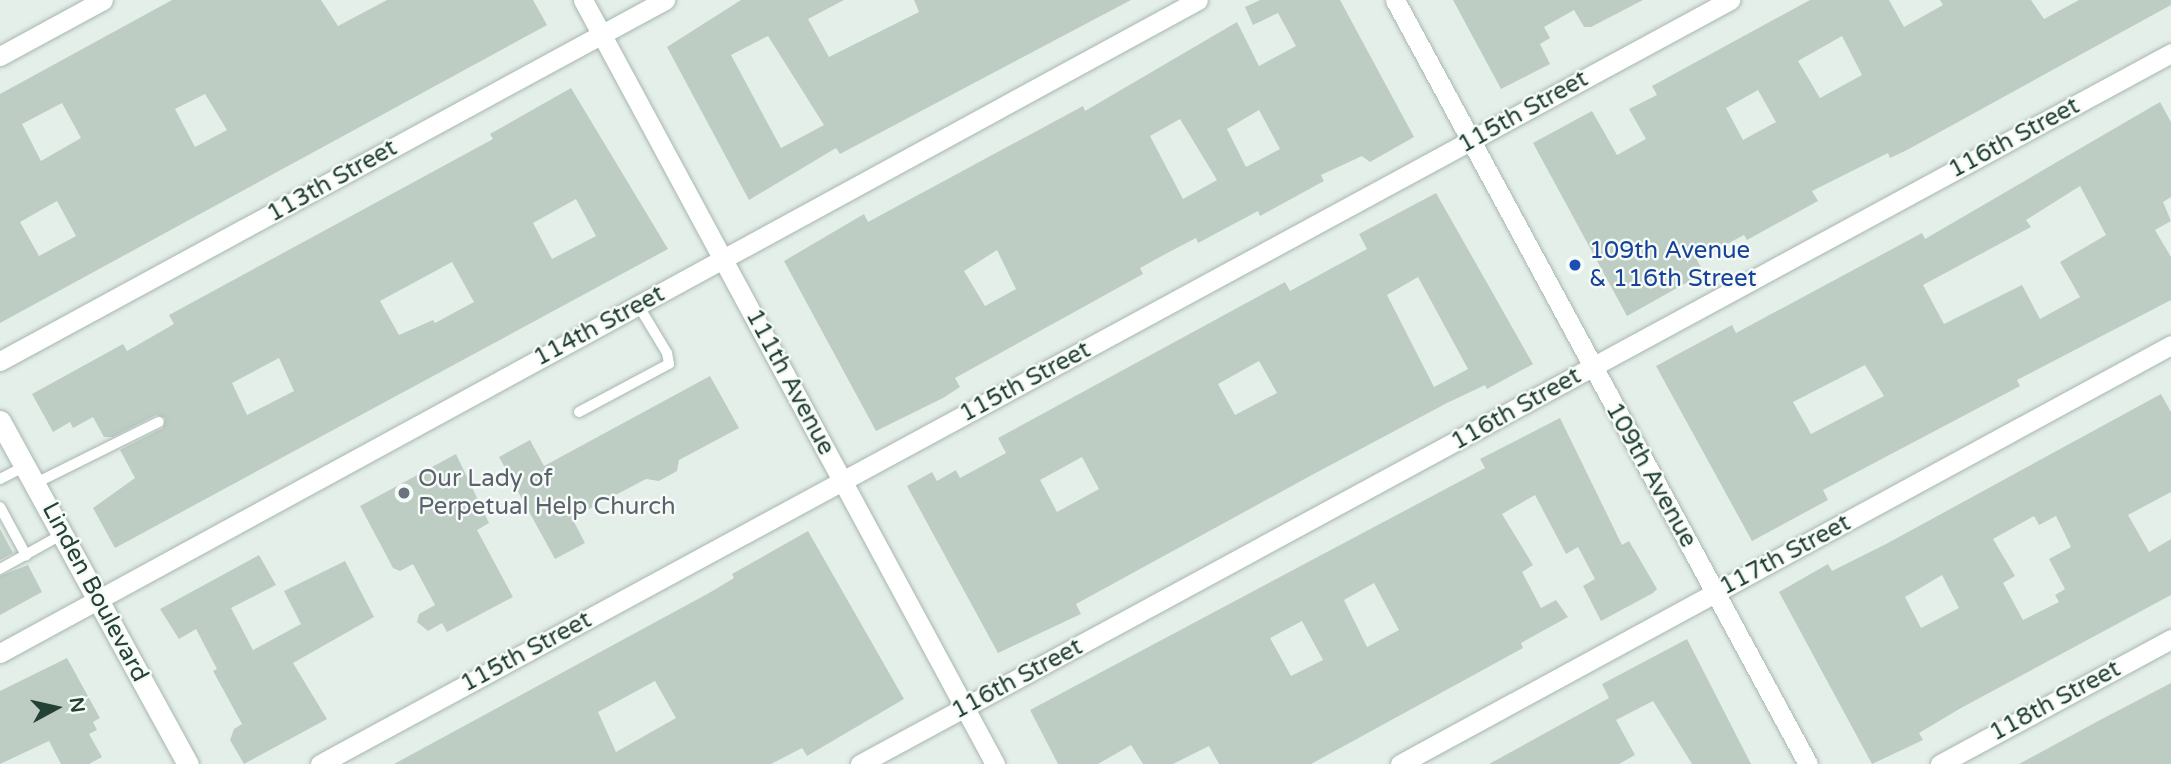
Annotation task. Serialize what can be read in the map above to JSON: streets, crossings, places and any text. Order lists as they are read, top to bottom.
{
  "streets": {
    "main road": ["Linden Boulevard"],
    "street": [
      "115th Street",
      "116th Street",
      "113th Street",
      "114th Street",
      "111th Avenue",
      "109th Avenue",
      "117th Street",
      "118th Street"
    ]
  },
  "crossings": [
    ["115th Street", "111th Avenue"],
    ["115th Street", "109th Avenue"],
    ["116th Street", "111th Avenue"],
    ["116th Street", "109th Avenue"],
    ["113th Street", "111th Avenue"],
    ["114th Street", "111th Avenue"],
    ["114th Street", "Linden Boulevard"],
    ["109th Avenue", "117th Street"]
  ],
  "places": ["109th Avenue & 116th Street", "Our Lady of Perpetual Help Church"],
  "north": "right"
}
